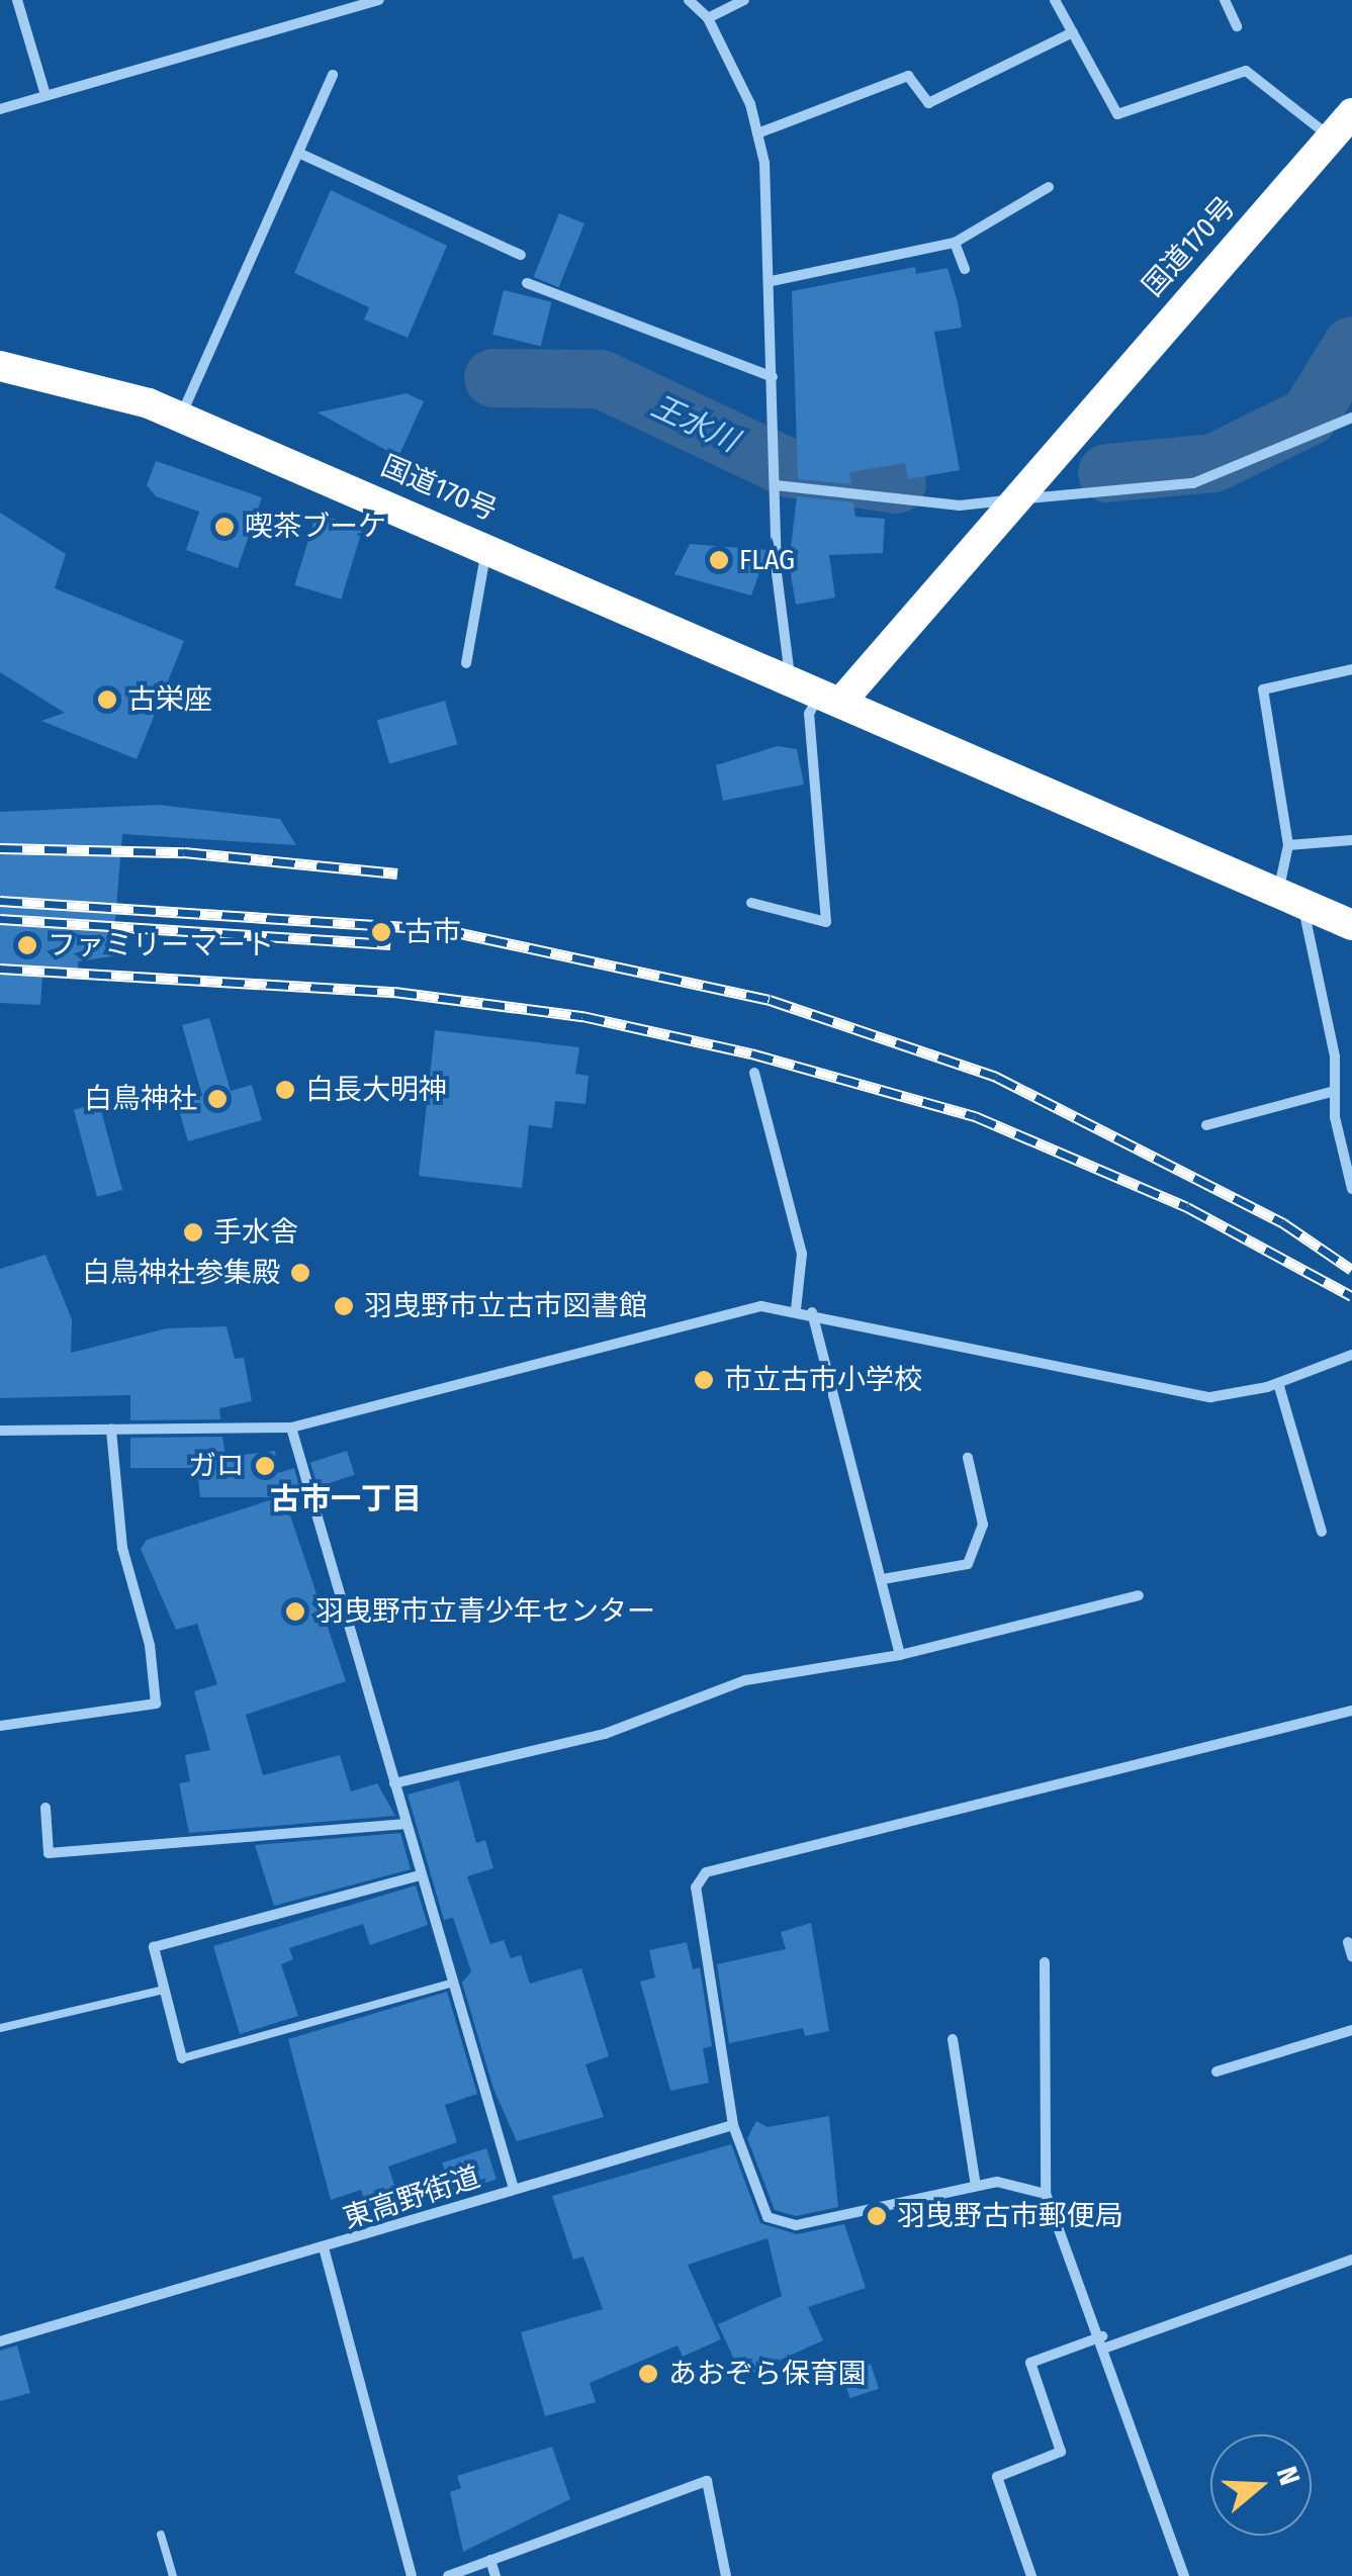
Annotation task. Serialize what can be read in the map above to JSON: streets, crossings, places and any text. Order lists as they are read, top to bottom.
{
  "streets": {
    "highway": ["国道170号"],
    "street": ["東高野街道"]
  },
  "districts": ["古市一丁目"],
  "water": ["王水川"],
  "places": [
    "喫茶ブーケ",
    "FLAG",
    "古栄座",
    "古市",
    "ファミリーマート",
    "白長大明神",
    "白鳥神社",
    "手水舎",
    "白鳥神社参集殿",
    "羽曳野市立古市図書館",
    "市立古市小学校",
    "ガロ",
    "羽曳野市立青少年センター",
    "羽曳野古市郵便局",
    "あおぞら保育園"
  ],
  "north": "right"
}
